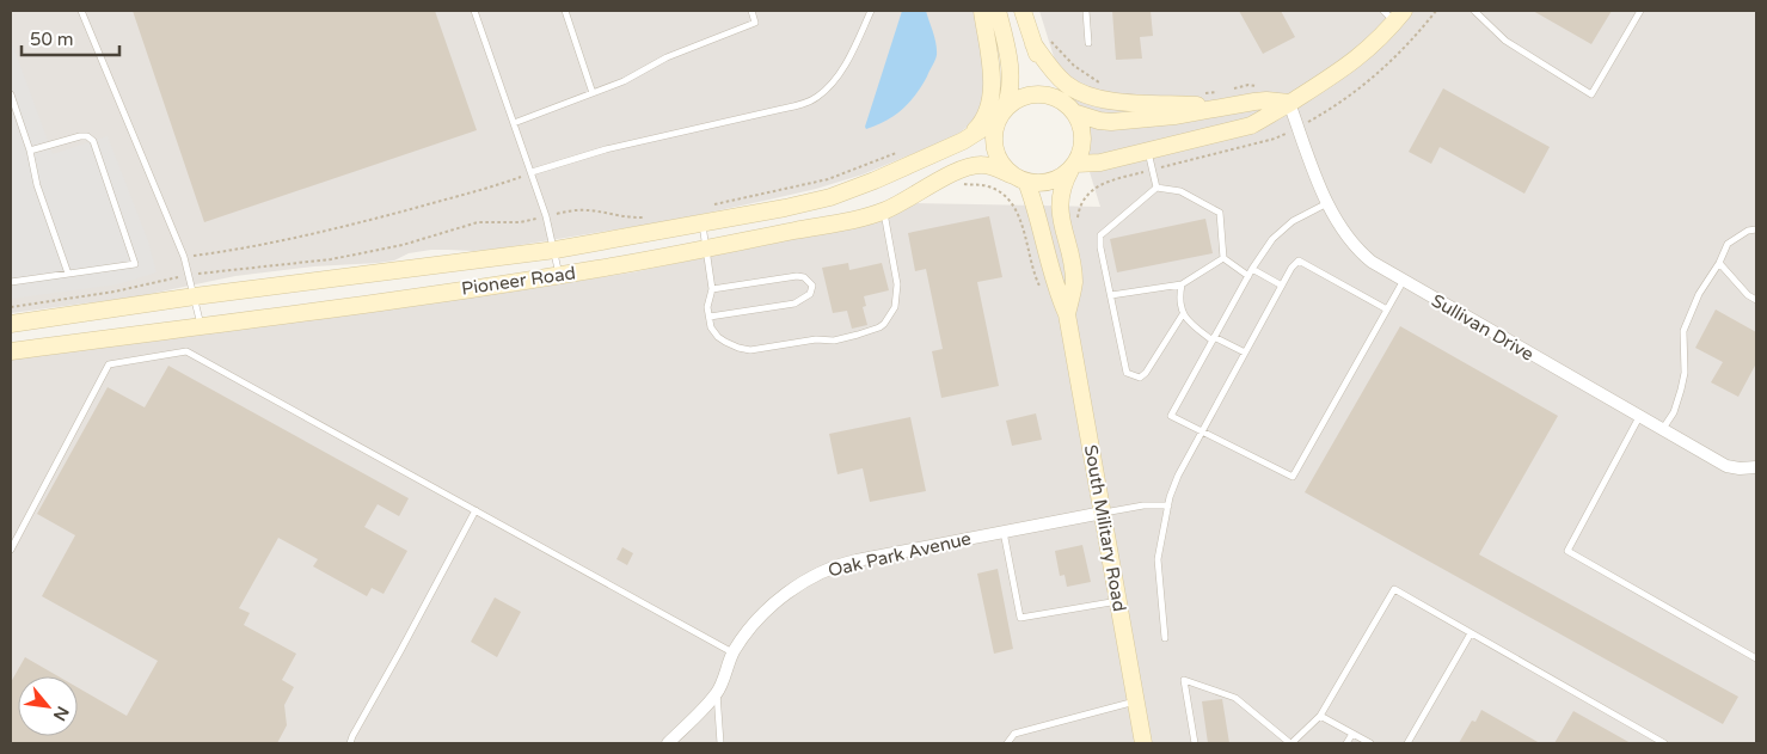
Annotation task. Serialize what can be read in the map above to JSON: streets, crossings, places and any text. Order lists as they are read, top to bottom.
{
  "streets": {
    "main road": ["Pioneer Road", "South Military Road"],
    "street": ["Sullivan Drive", "Oak Park Avenue"]
  },
  "crossings": [
    ["Pioneer Road", "South Military Road"],
    ["South Military Road", "Oak Park Avenue"]
  ],
  "scale_bar": "50 m",
  "north": "bottom right"
}
